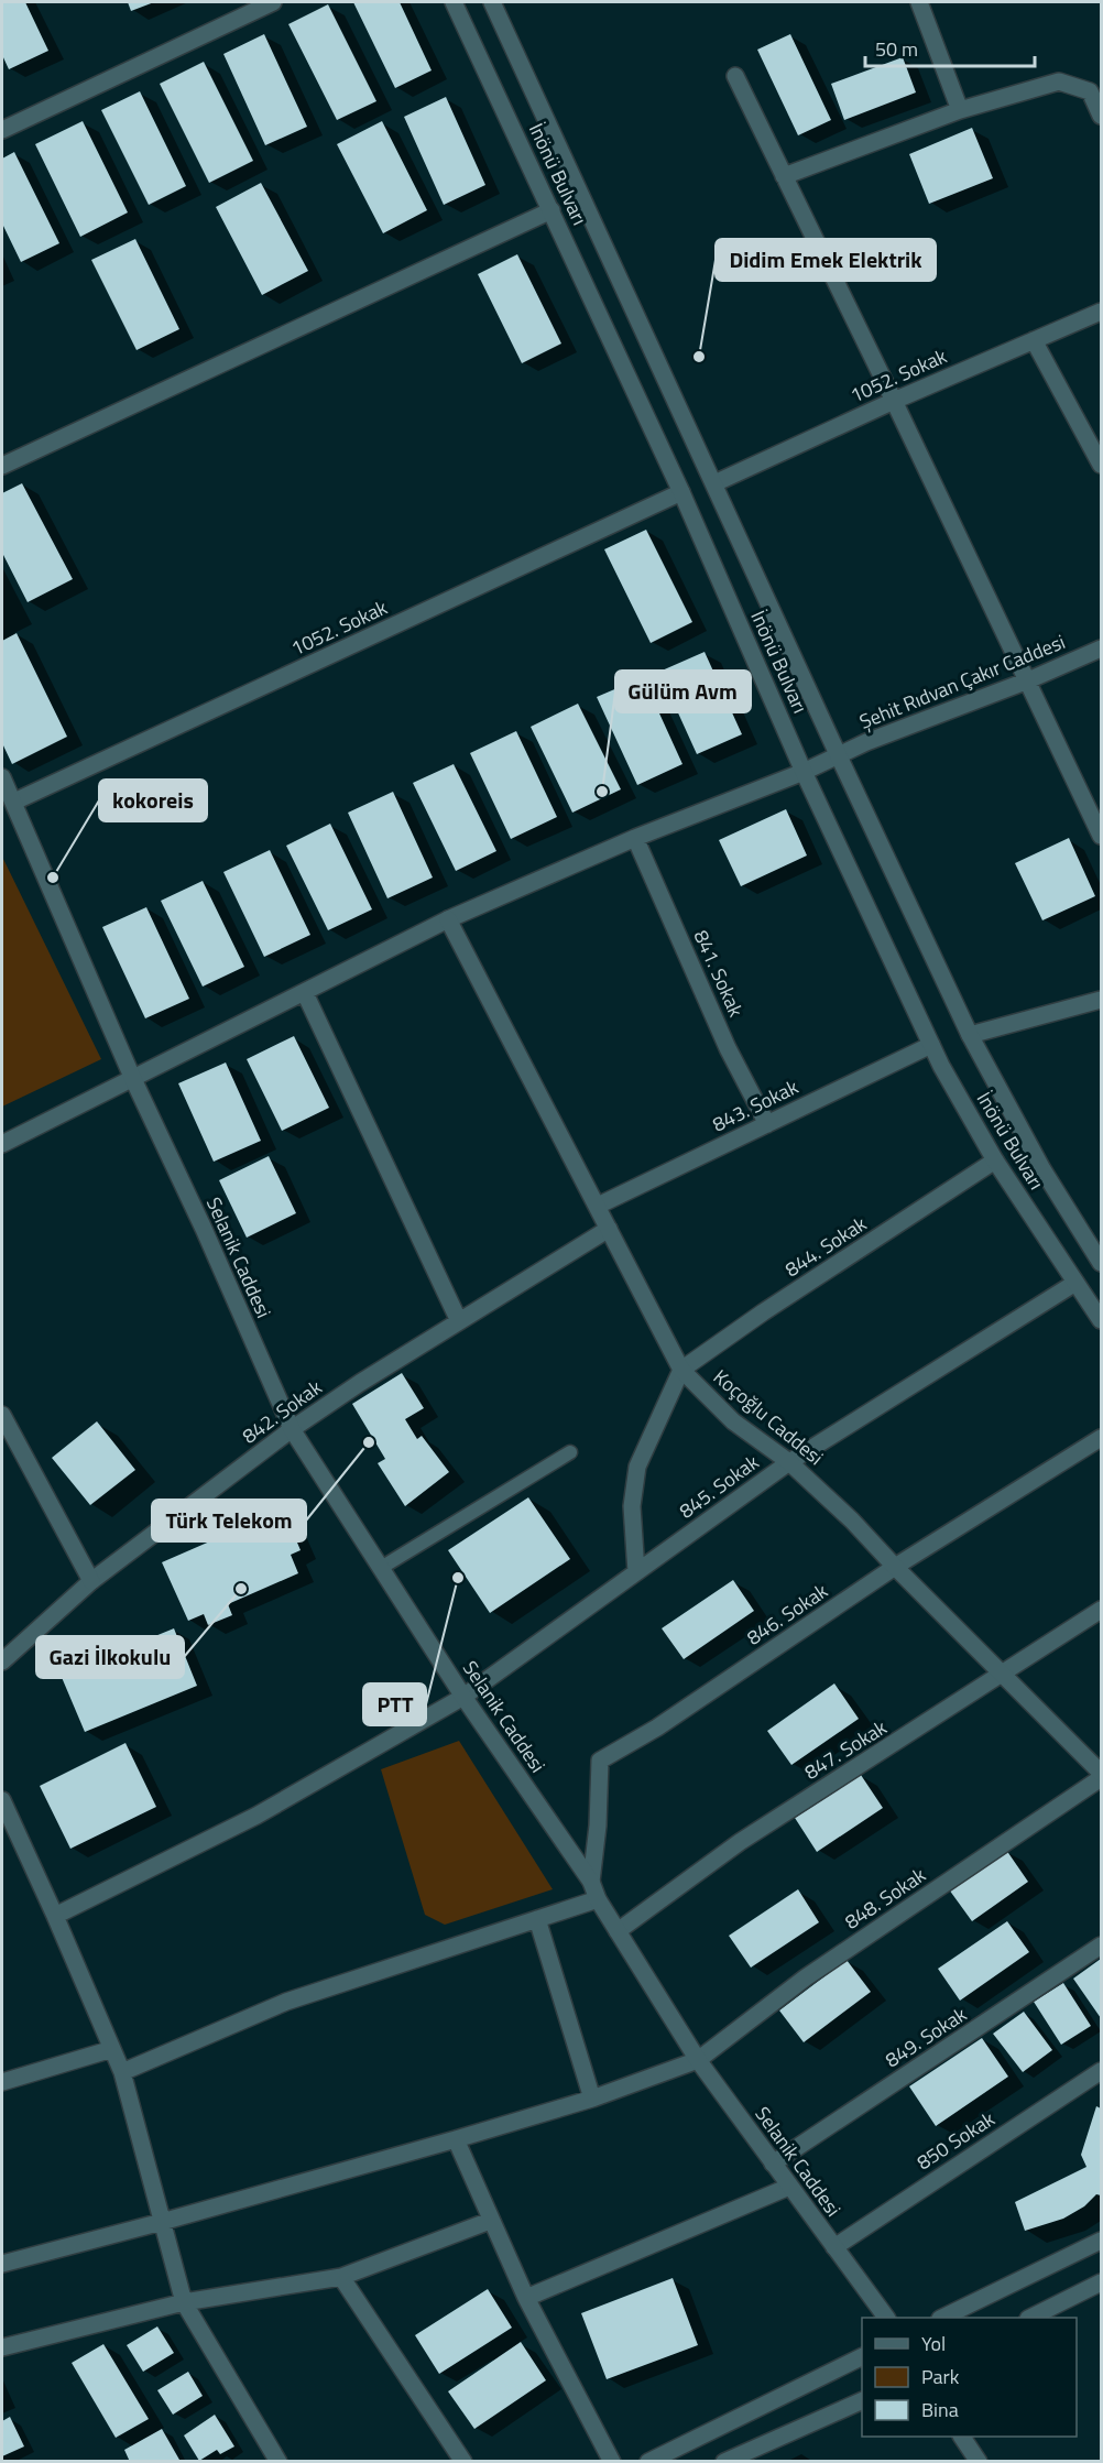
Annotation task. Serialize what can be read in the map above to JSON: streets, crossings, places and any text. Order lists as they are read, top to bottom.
{
  "streets": {
    "street": [
      "İnönü Bulvarı",
      "1052. Sokak",
      "Şehit Rıdvan Çakır Caddesi",
      "841. Sokak",
      "843. Sokak",
      "844. Sokak",
      "Selanik Caddesi",
      "842. Sokak",
      "Koçoğlu Caddesi",
      "845. Sokak",
      "846. Sokak",
      "847. Sokak",
      "848. Sokak",
      "849. Sokak",
      "850 Sokak"
    ]
  },
  "crossings": [
    ["İnönü Bulvarı", "1052. Sokak"],
    ["İnönü Bulvarı", "Şehit Rıdvan Çakır Caddesi"],
    ["İnönü Bulvarı", "843. Sokak"],
    ["İnönü Bulvarı", "844. Sokak"],
    ["İnönü Bulvarı", "845. Sokak"],
    ["1052. Sokak", "Selanik Caddesi"],
    ["Şehit Rıdvan Çakır Caddesi", "841. Sokak"],
    ["Şehit Rıdvan Çakır Caddesi", "Selanik Caddesi"],
    ["Şehit Rıdvan Çakır Caddesi", "Koçoğlu Caddesi"],
    ["841. Sokak", "843. Sokak"],
    ["843. Sokak", "Koçoğlu Caddesi"],
    ["844. Sokak", "Koçoğlu Caddesi"],
    ["Selanik Caddesi", "842. Sokak"],
    ["Selanik Caddesi", "845. Sokak"],
    ["Selanik Caddesi", "846. Sokak"],
    ["Selanik Caddesi", "847. Sokak"],
    ["Selanik Caddesi", "848. Sokak"],
    ["Selanik Caddesi", "849. Sokak"],
    ["Selanik Caddesi", "850 Sokak"],
    ["842. Sokak", "Koçoğlu Caddesi"],
    ["Koçoğlu Caddesi", "845. Sokak"],
    ["Koçoğlu Caddesi", "846. Sokak"],
    ["Koçoğlu Caddesi", "847. Sokak"]
  ],
  "places": [
    "Didim Emek Elektrik",
    "Gülüm Avm",
    "kokoreis",
    "Türk Telekom",
    "PTT",
    "Gazi İlkokulu"
  ],
  "legend": ["Yol", "Park", "Bina"],
  "scale_bar": "50 m"
}
